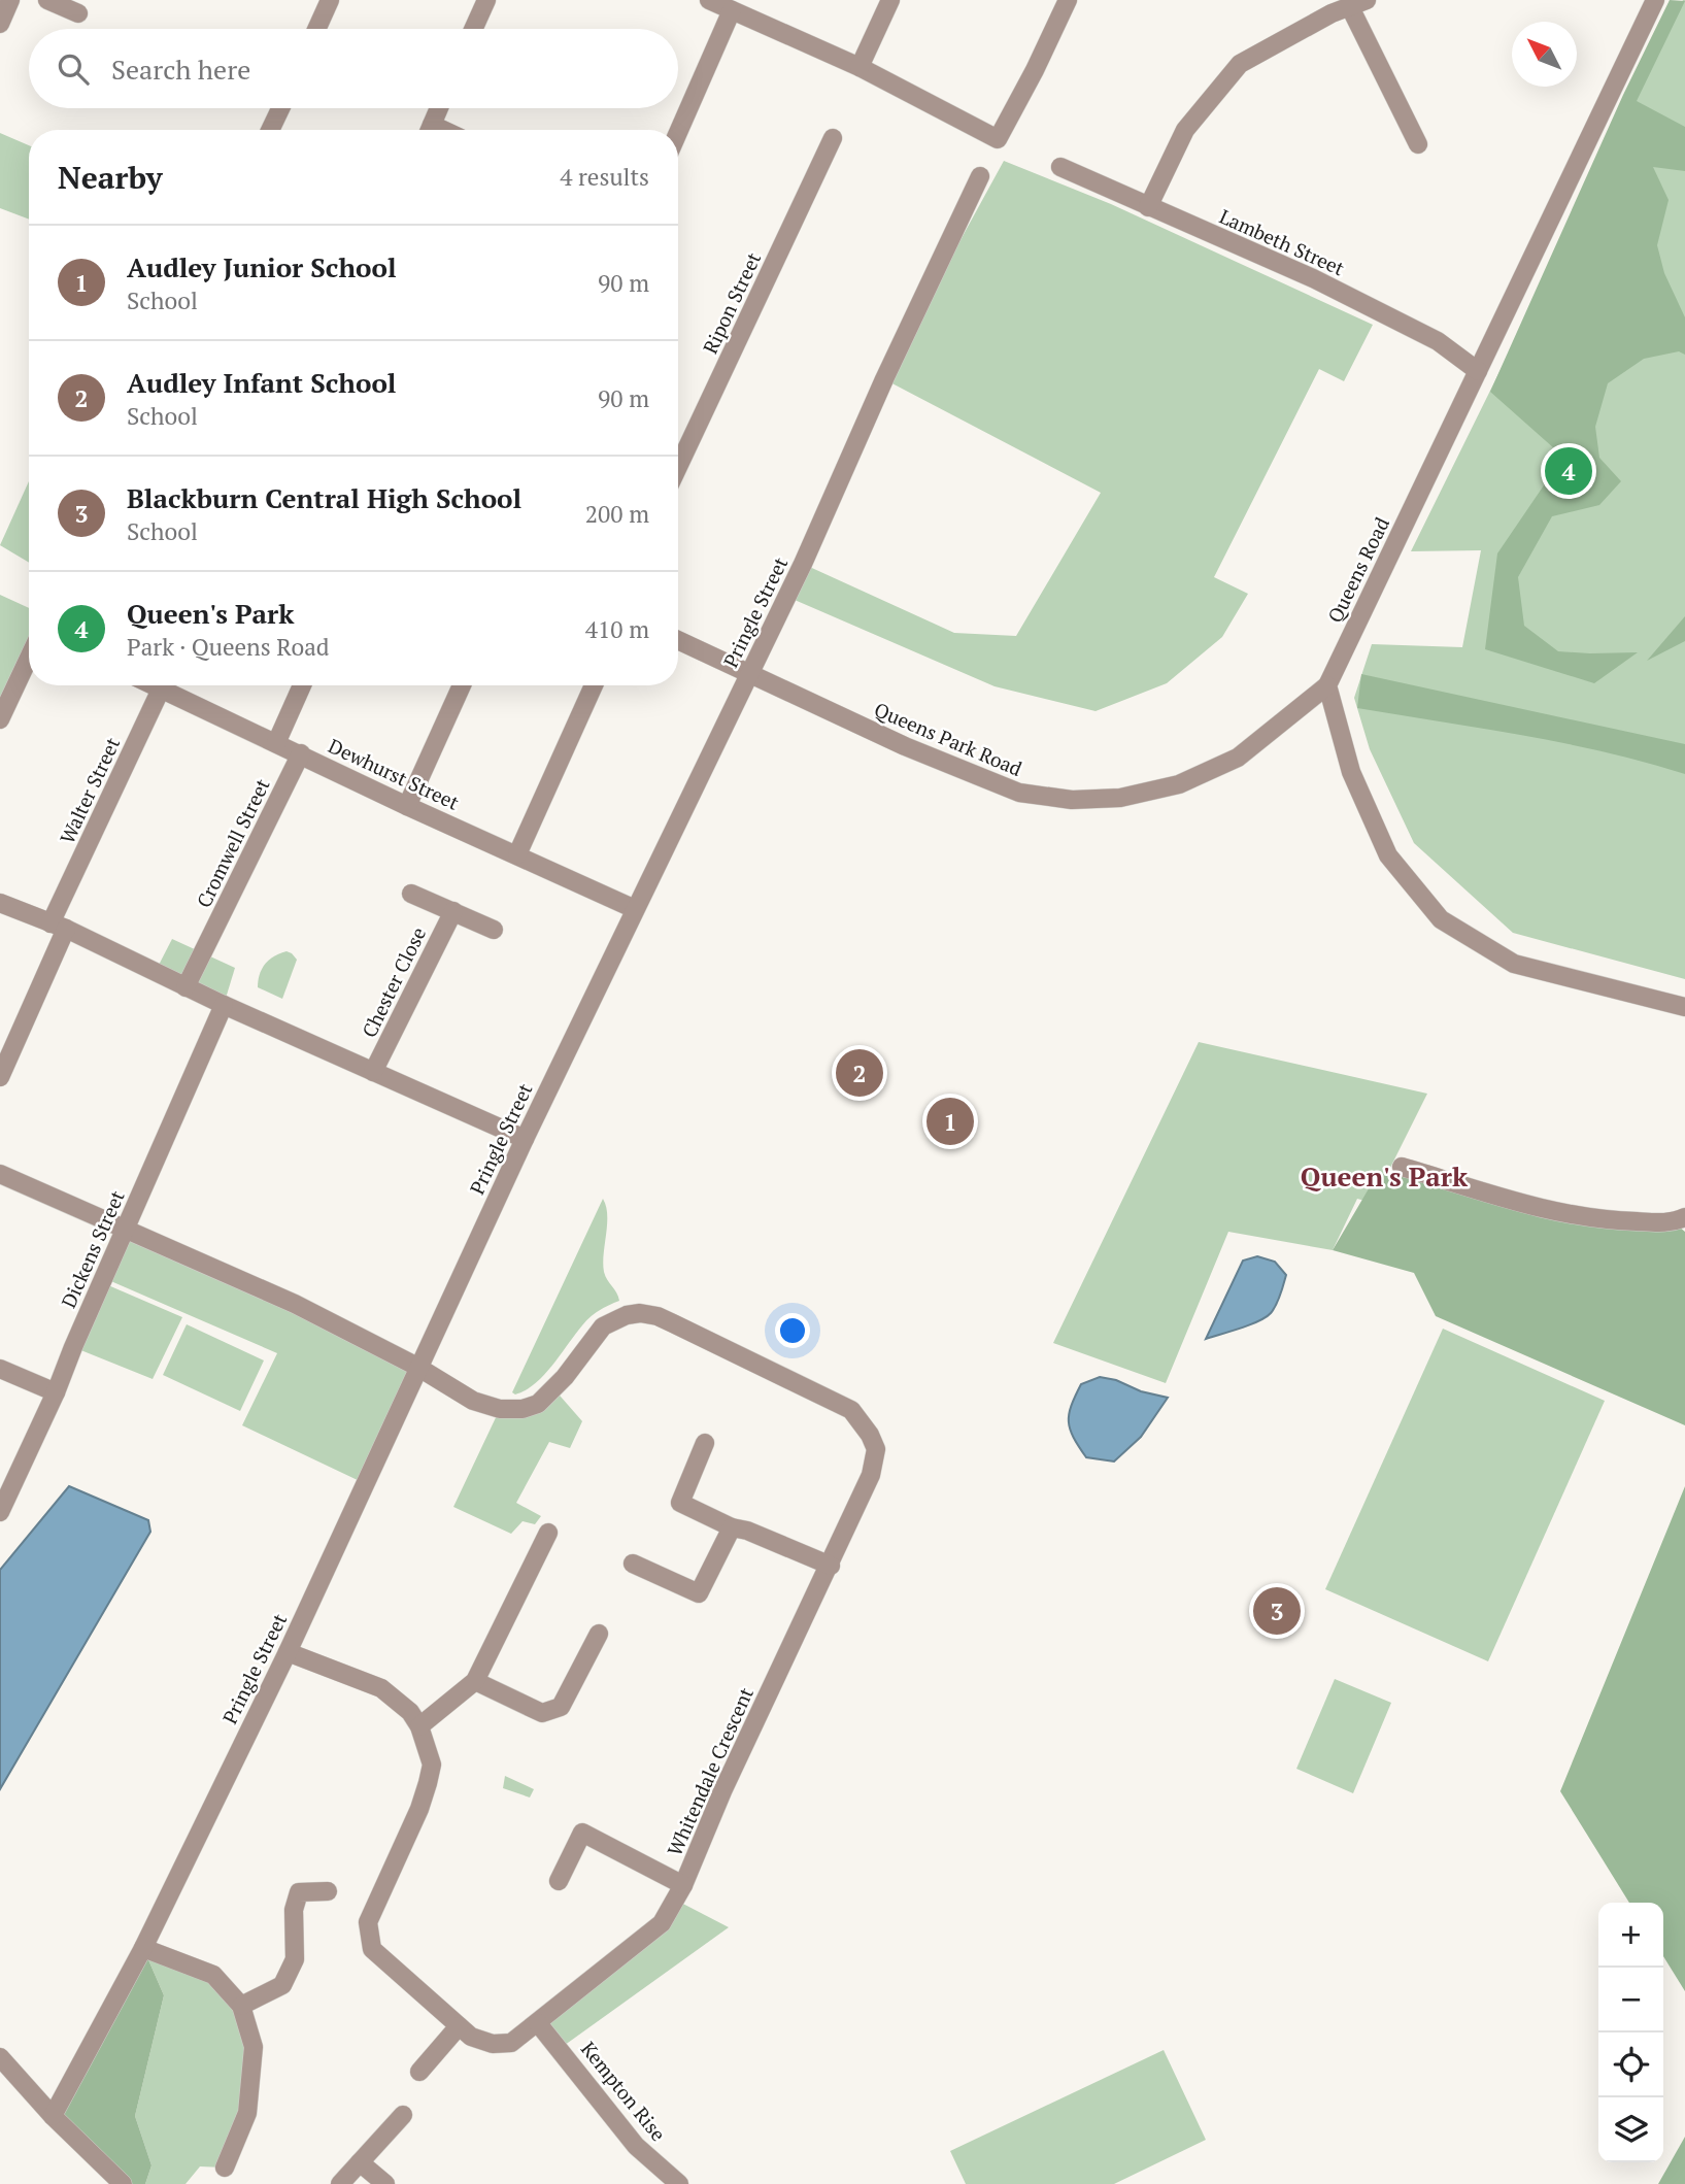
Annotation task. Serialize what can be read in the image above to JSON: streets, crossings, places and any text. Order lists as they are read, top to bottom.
{
  "streets": {
    "street": [
      "Lambeth Street",
      "Ripon Street",
      "Queens Road",
      "Pringle Street",
      "Queens Park Road",
      "Dewhurst Street",
      "Walter Street",
      "Cromwell Street",
      "Chester Close",
      "Dickens Street",
      "Whitendale Crescent",
      "Kempton Rise"
    ]
  },
  "crossings": [
    ["Lambeth Street", "Queens Road"],
    ["Queens Road", "Queens Park Road"],
    ["Pringle Street", "Queens Park Road"],
    ["Pringle Street", "Dewhurst Street"],
    ["Pringle Street", "Whitendale Crescent"],
    ["Dewhurst Street", "Cromwell Street"],
    ["Whitendale Crescent", "Kempton Rise"]
  ],
  "districts": ["Queen's Park"],
  "north": "top left",
  "page": {
    "search": "Search here",
    "heading": ["Nearby", "4 results"],
    "list": [
      {
        "mark": "1",
        "name": "Audley Junior School",
        "note": "School",
        "value": "90 m"
      },
      {
        "mark": "2",
        "name": "Audley Infant School",
        "note": "School",
        "value": "90 m"
      },
      {
        "mark": "3",
        "name": "Blackburn Central High School",
        "note": "School",
        "value": "200 m"
      },
      {
        "mark": "4",
        "name": "Queen's Park",
        "note": "Park · Queens Road",
        "value": "410 m"
      }
    ],
    "pins": [
      "4",
      "2",
      "1",
      "3"
    ],
    "map_buttons": ["+", "−"]
  }
}
